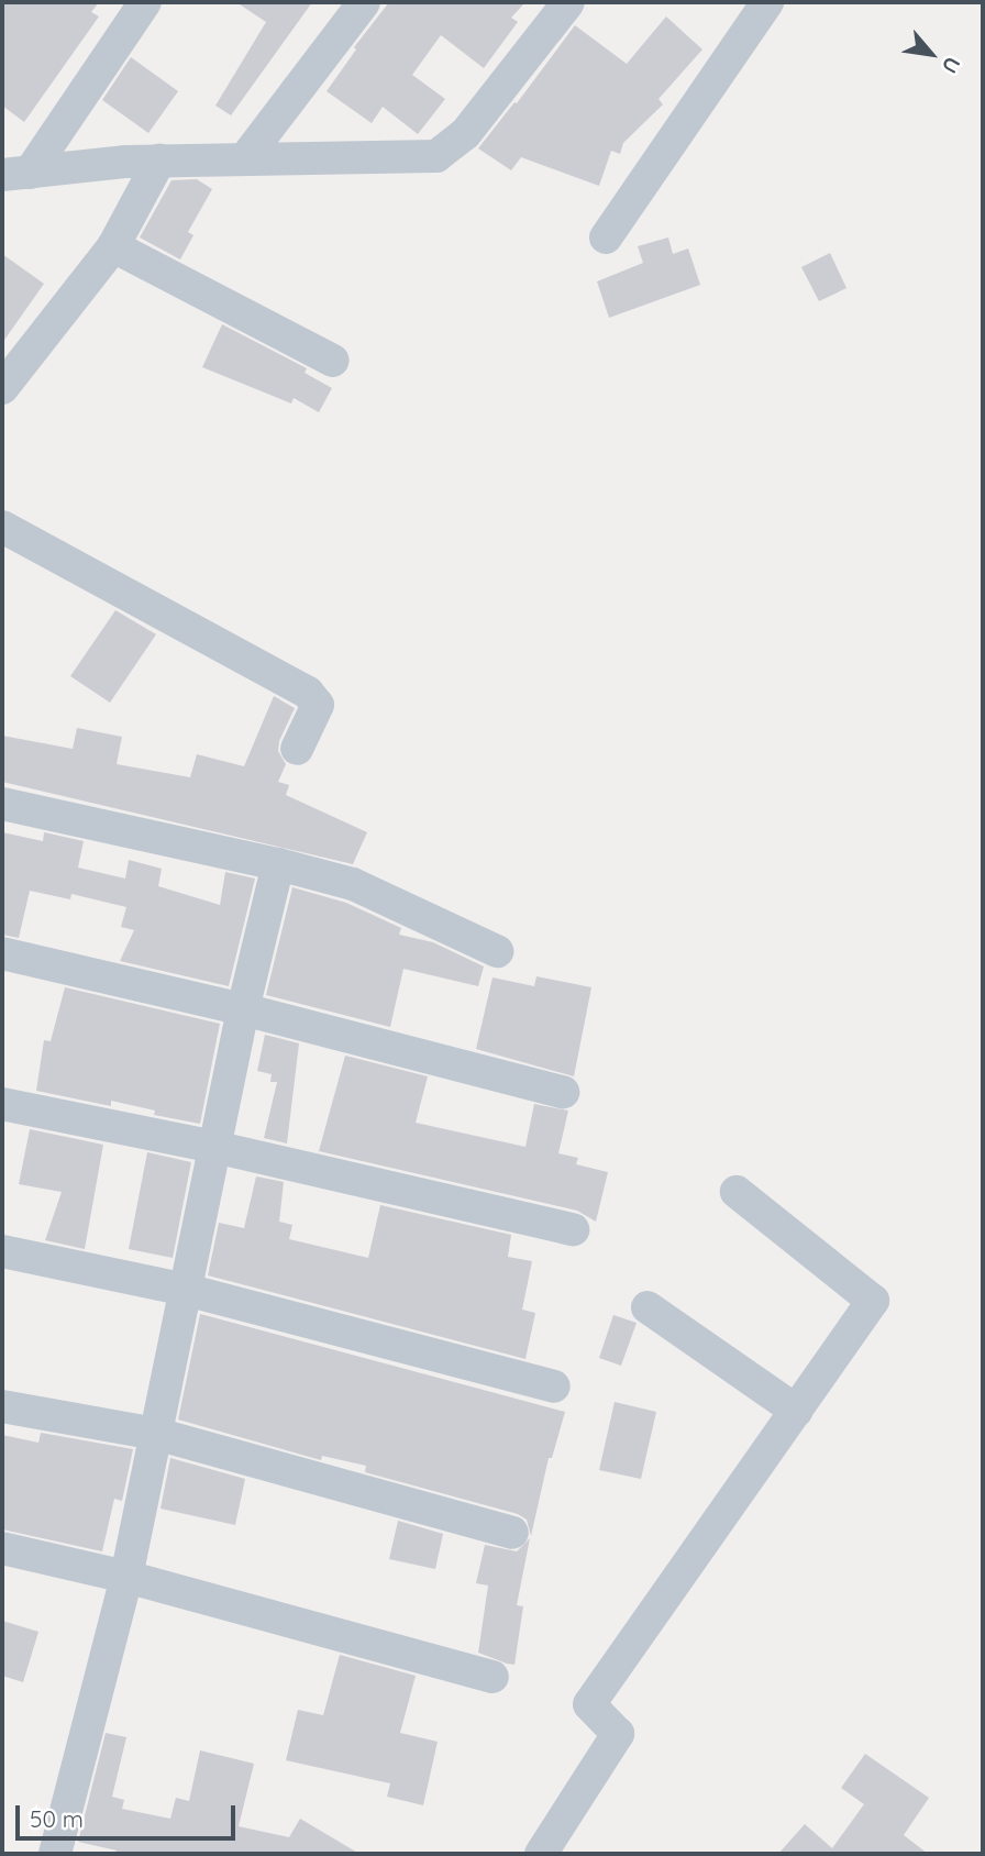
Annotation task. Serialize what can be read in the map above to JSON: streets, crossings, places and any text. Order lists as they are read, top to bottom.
{
  "scale_bar": "50 m",
  "north": "bottom right"
}
